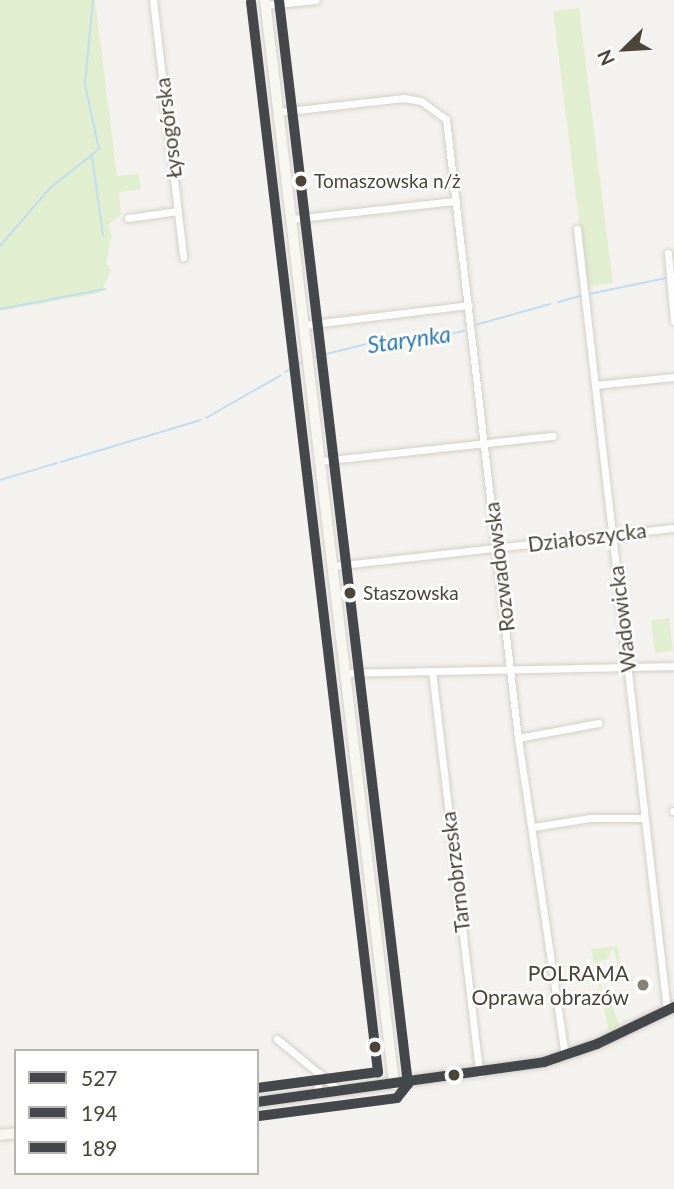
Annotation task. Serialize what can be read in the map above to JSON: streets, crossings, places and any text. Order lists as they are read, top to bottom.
{
  "streets": {
    "street": [
      "Łysogórska",
      "Działoszycka",
      "Rozwadowska",
      "Wadowicka",
      "Tarnobrzeska"
    ]
  },
  "crossings": [
    ["Działoszycka", "Rozwadowska"],
    ["Działoszycka", "Wadowicka"]
  ],
  "water": ["Starynka"],
  "places": ["Tomaszowska n/ż", "Staszowska", "POLRAMA Oprawa obrazów"],
  "lines": ["transit line 194", "transit line 189", "transit line 527"],
  "legend": ["527", "194", "189"],
  "north": "bottom left"
}
